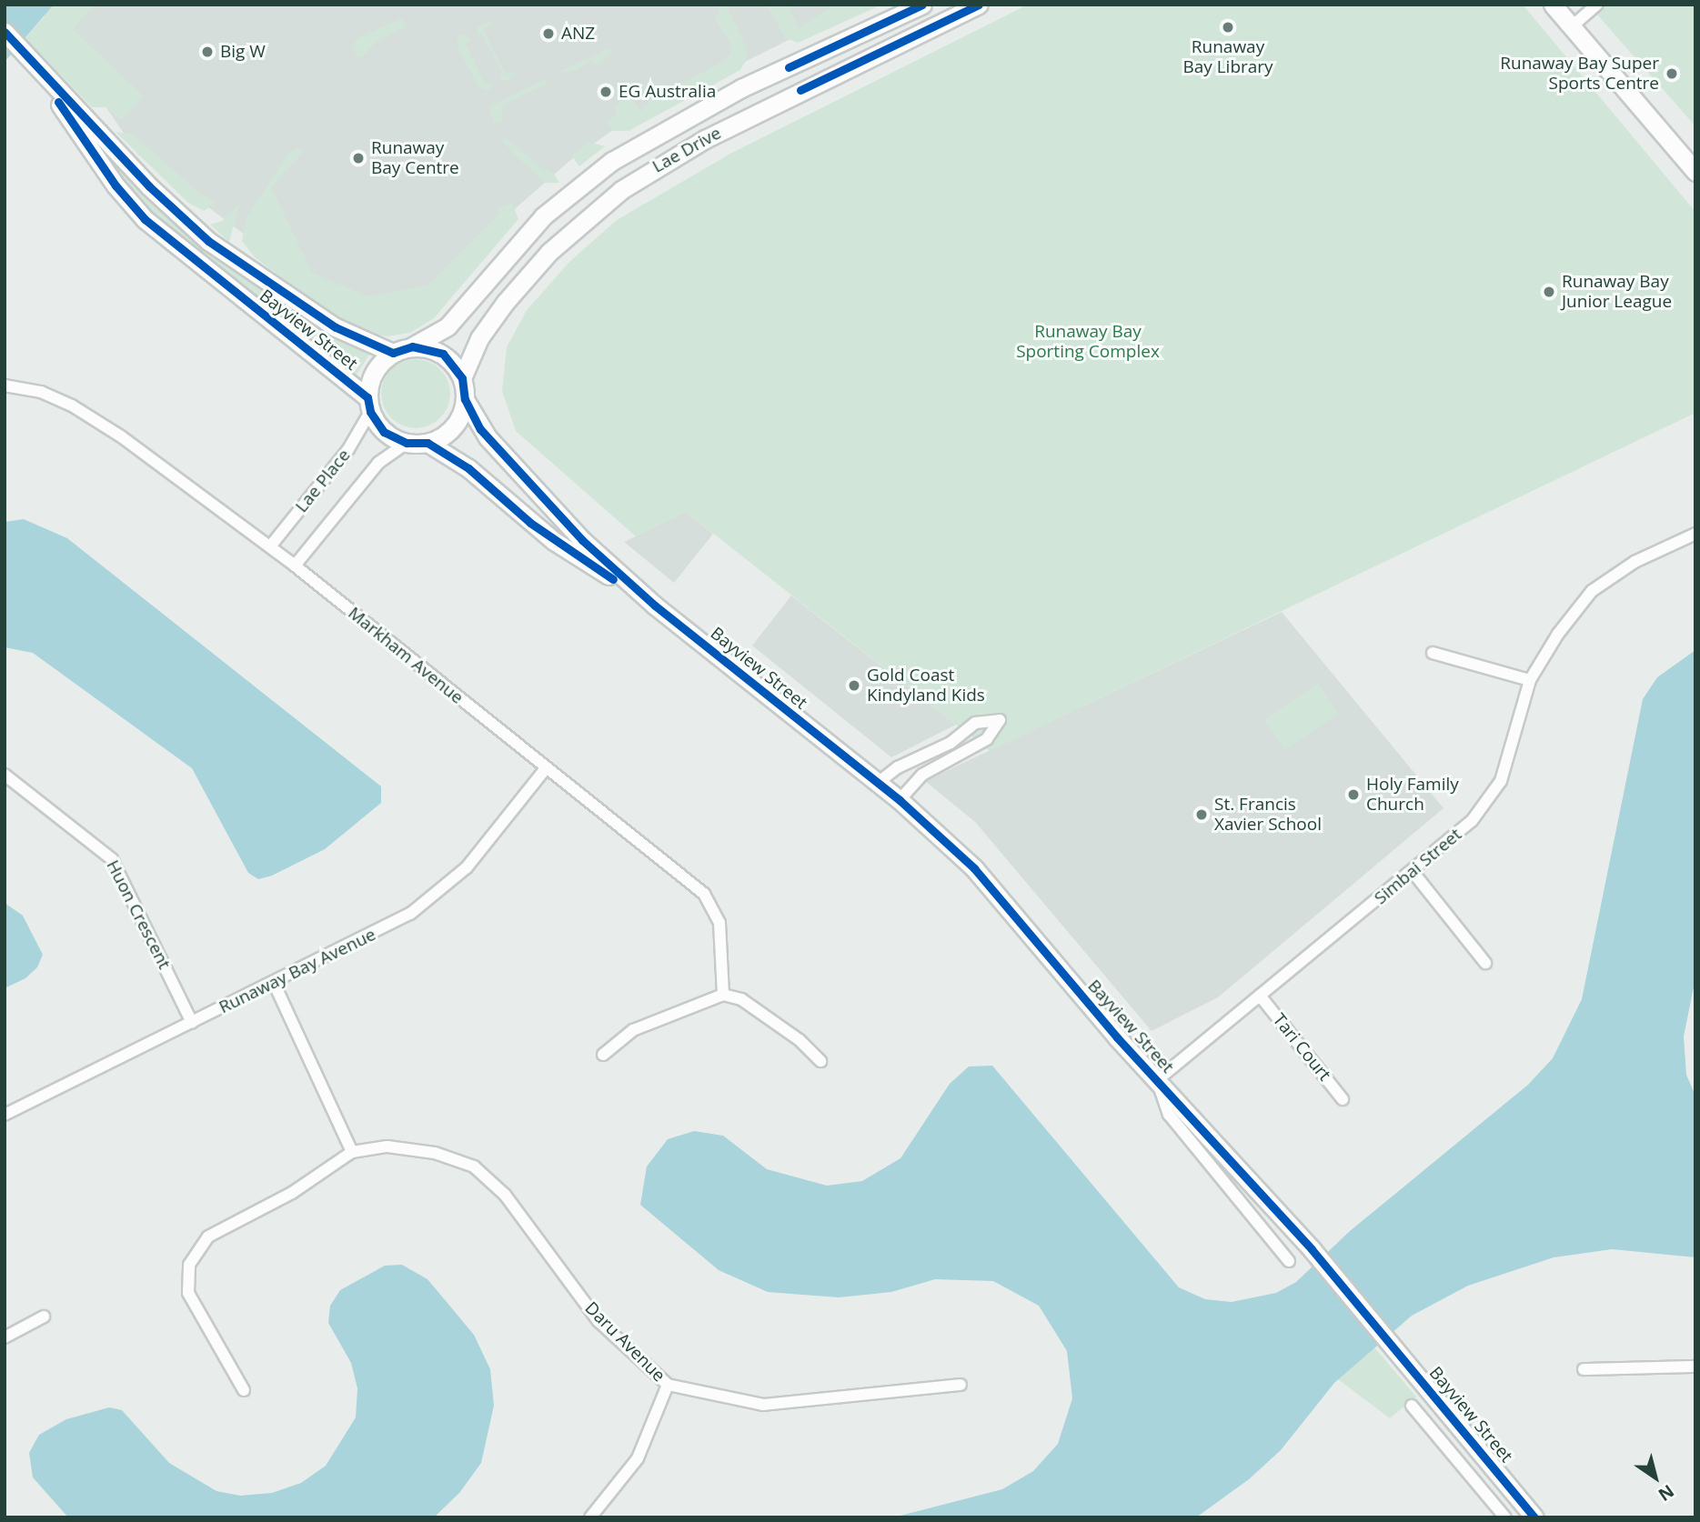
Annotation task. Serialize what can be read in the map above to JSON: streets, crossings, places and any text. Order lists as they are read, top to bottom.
{
  "streets": {
    "main road": ["Lae Drive", "Bayview Street"],
    "street": [
      "Lae Place",
      "Markham Avenue",
      "Simbai Street",
      "Huon Crescent",
      "Runaway Bay Avenue",
      "Tari Court",
      "Daru Avenue"
    ]
  },
  "crossings": [
    ["Lae Drive", "Bayview Street"],
    ["Lae Drive", "Lae Place"],
    ["Bayview Street", "Lae Place"],
    ["Bayview Street", "Simbai Street"],
    ["Lae Place", "Markham Avenue"],
    ["Markham Avenue", "Runaway Bay Avenue"],
    ["Simbai Street", "Tari Court"],
    ["Huon Crescent", "Runaway Bay Avenue"]
  ],
  "parks": ["Runaway Bay Sporting Complex"],
  "places": [
    "Runaway Bay Library",
    "ANZ",
    "Big W",
    "Runaway Bay Super Sports Centre",
    "EG Australia",
    "Runaway Bay Centre",
    "Runaway Bay Junior League",
    "Gold Coast Kindyland Kids",
    "Holy Family Church",
    "St. Francis Xavier School"
  ],
  "north": "bottom right"
}
